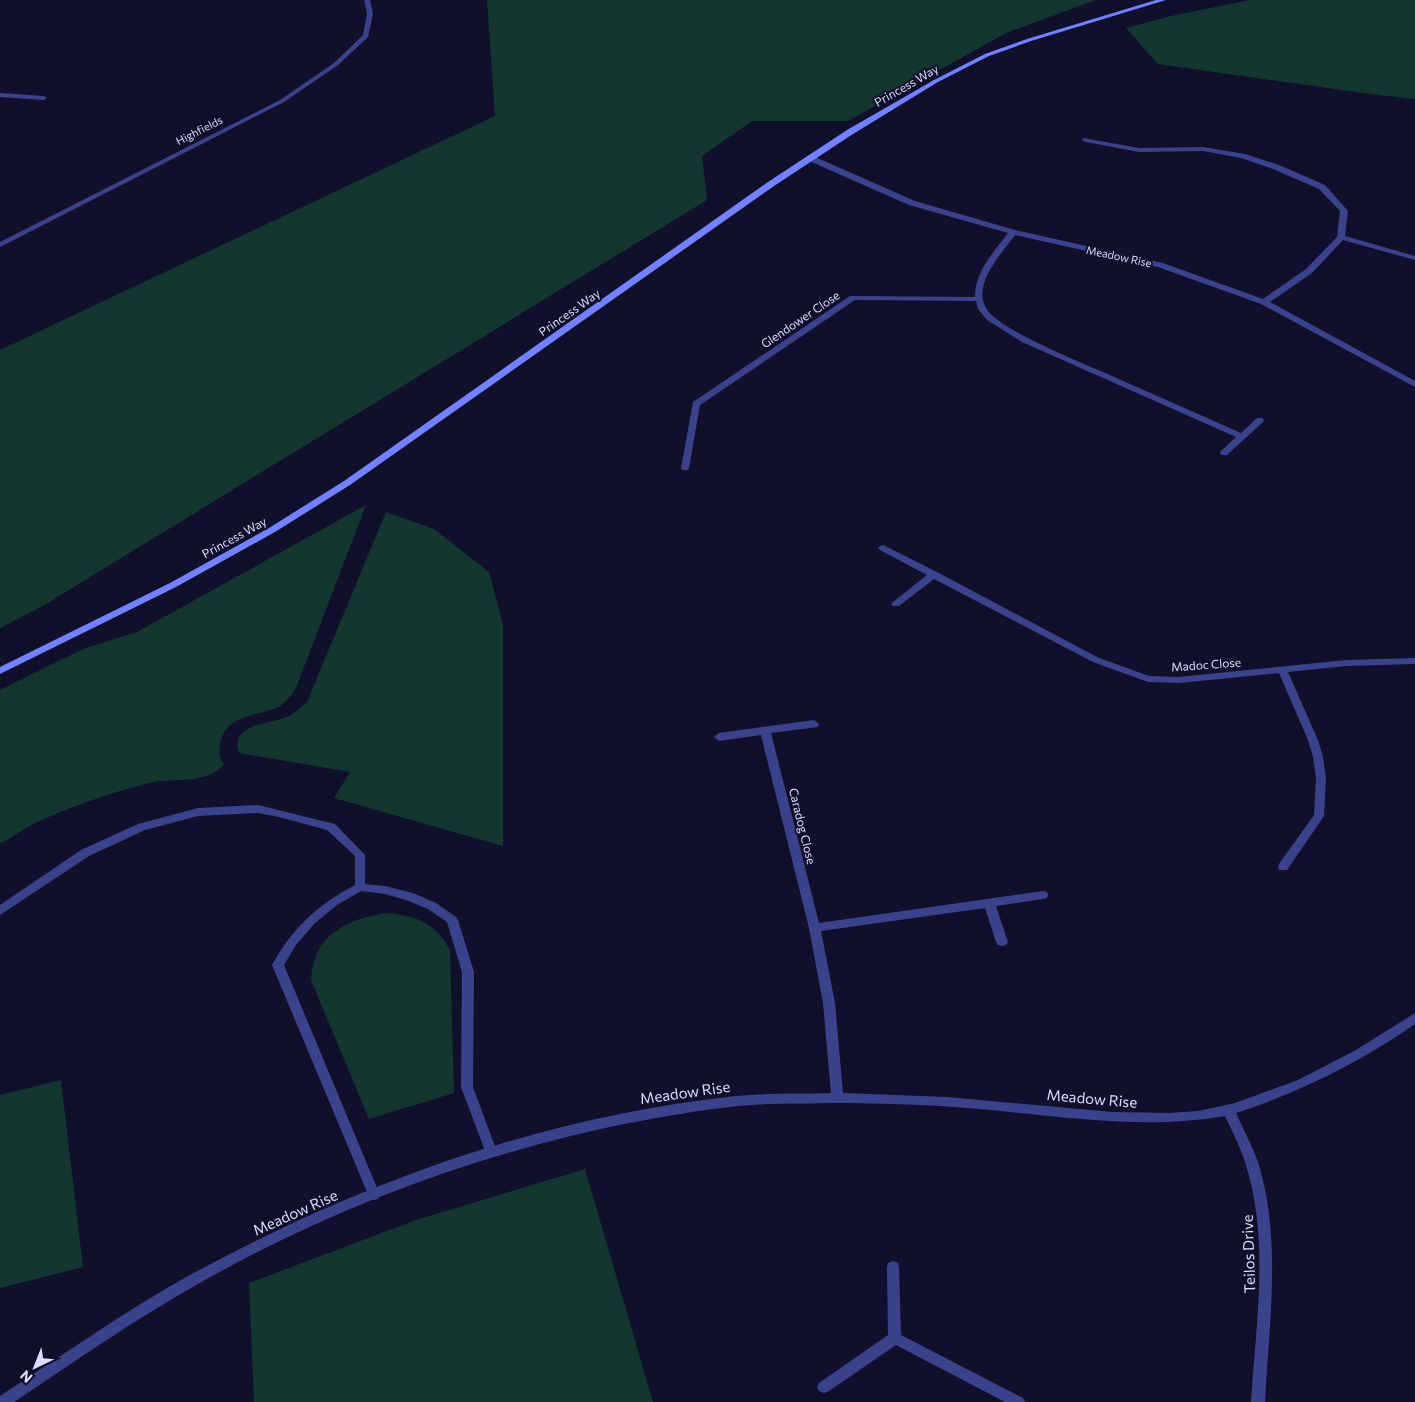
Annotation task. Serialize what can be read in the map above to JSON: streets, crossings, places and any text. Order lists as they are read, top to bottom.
{
  "streets": {
    "street": [
      "Princess Way",
      "Highfields",
      "Meadow Rise",
      "Glendower Close",
      "Madoc Close",
      "Caradog Close",
      "Teilos Drive"
    ]
  },
  "crossings": [
    ["Princess Way", "Meadow Rise"],
    ["Meadow Rise", "Caradog Close"],
    ["Meadow Rise", "Teilos Drive"]
  ],
  "north": "bottom left"
}
